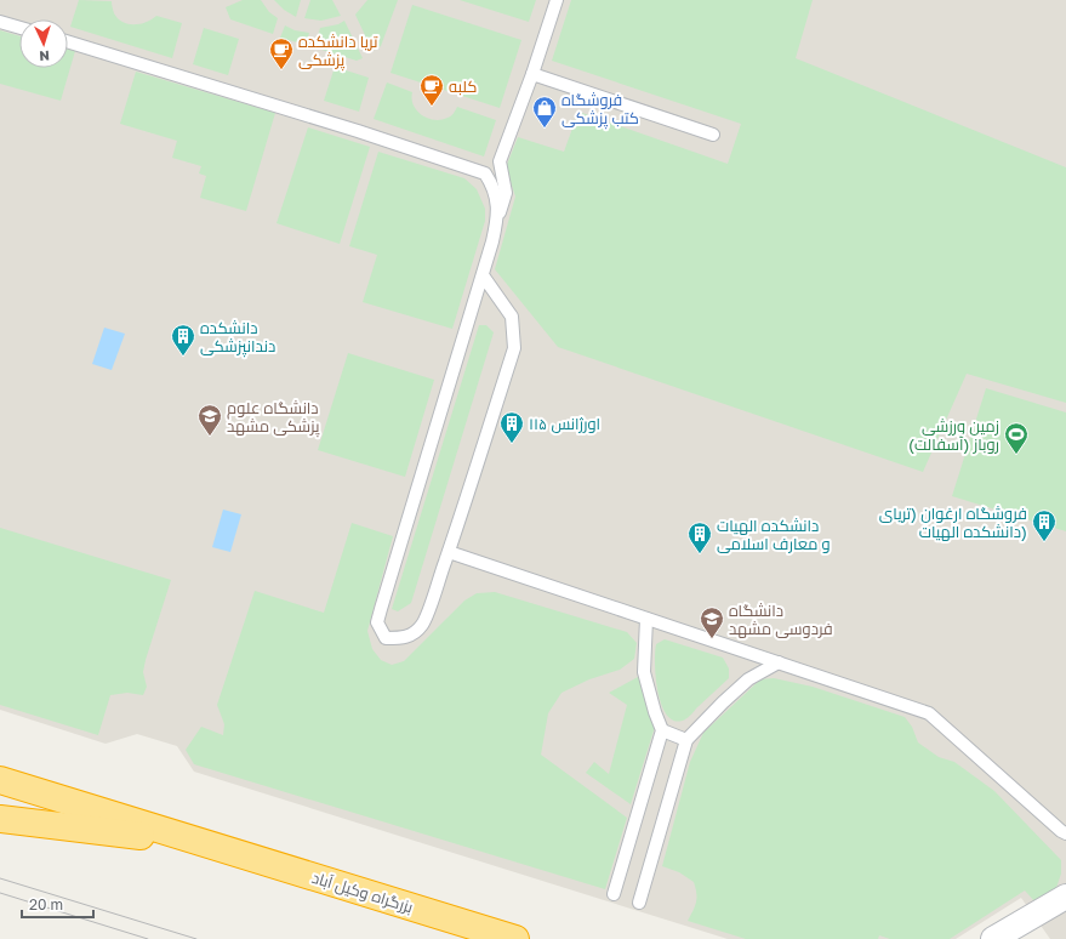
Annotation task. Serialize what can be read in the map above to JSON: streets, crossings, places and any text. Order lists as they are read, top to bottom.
{
  "streets": {
    "highway": ["بزرگراه وکیل آباد"]
  },
  "places": {
    "cafe": ["تریا دانشکده پزشکی", "کلبه"],
    "shop": ["فروشگاه کتب پزشکی"],
    "building": [
      "دانشکده دندانپزشکی",
      "اورژانس ۱۱۵",
      "فروشگاه ارغوان (تریای دانشکده الهیات)",
      "دانشکده الهیات و معارف اسلامی"
    ],
    "school or university": ["دانشگاه علوم پزشکی مشهد", "دانشگاه فردوسی مشهد"],
    "sports": ["زمین ورزشی روباز (آسفالت)"]
  },
  "scale_bar": "20 m",
  "north": "bottom"
}
